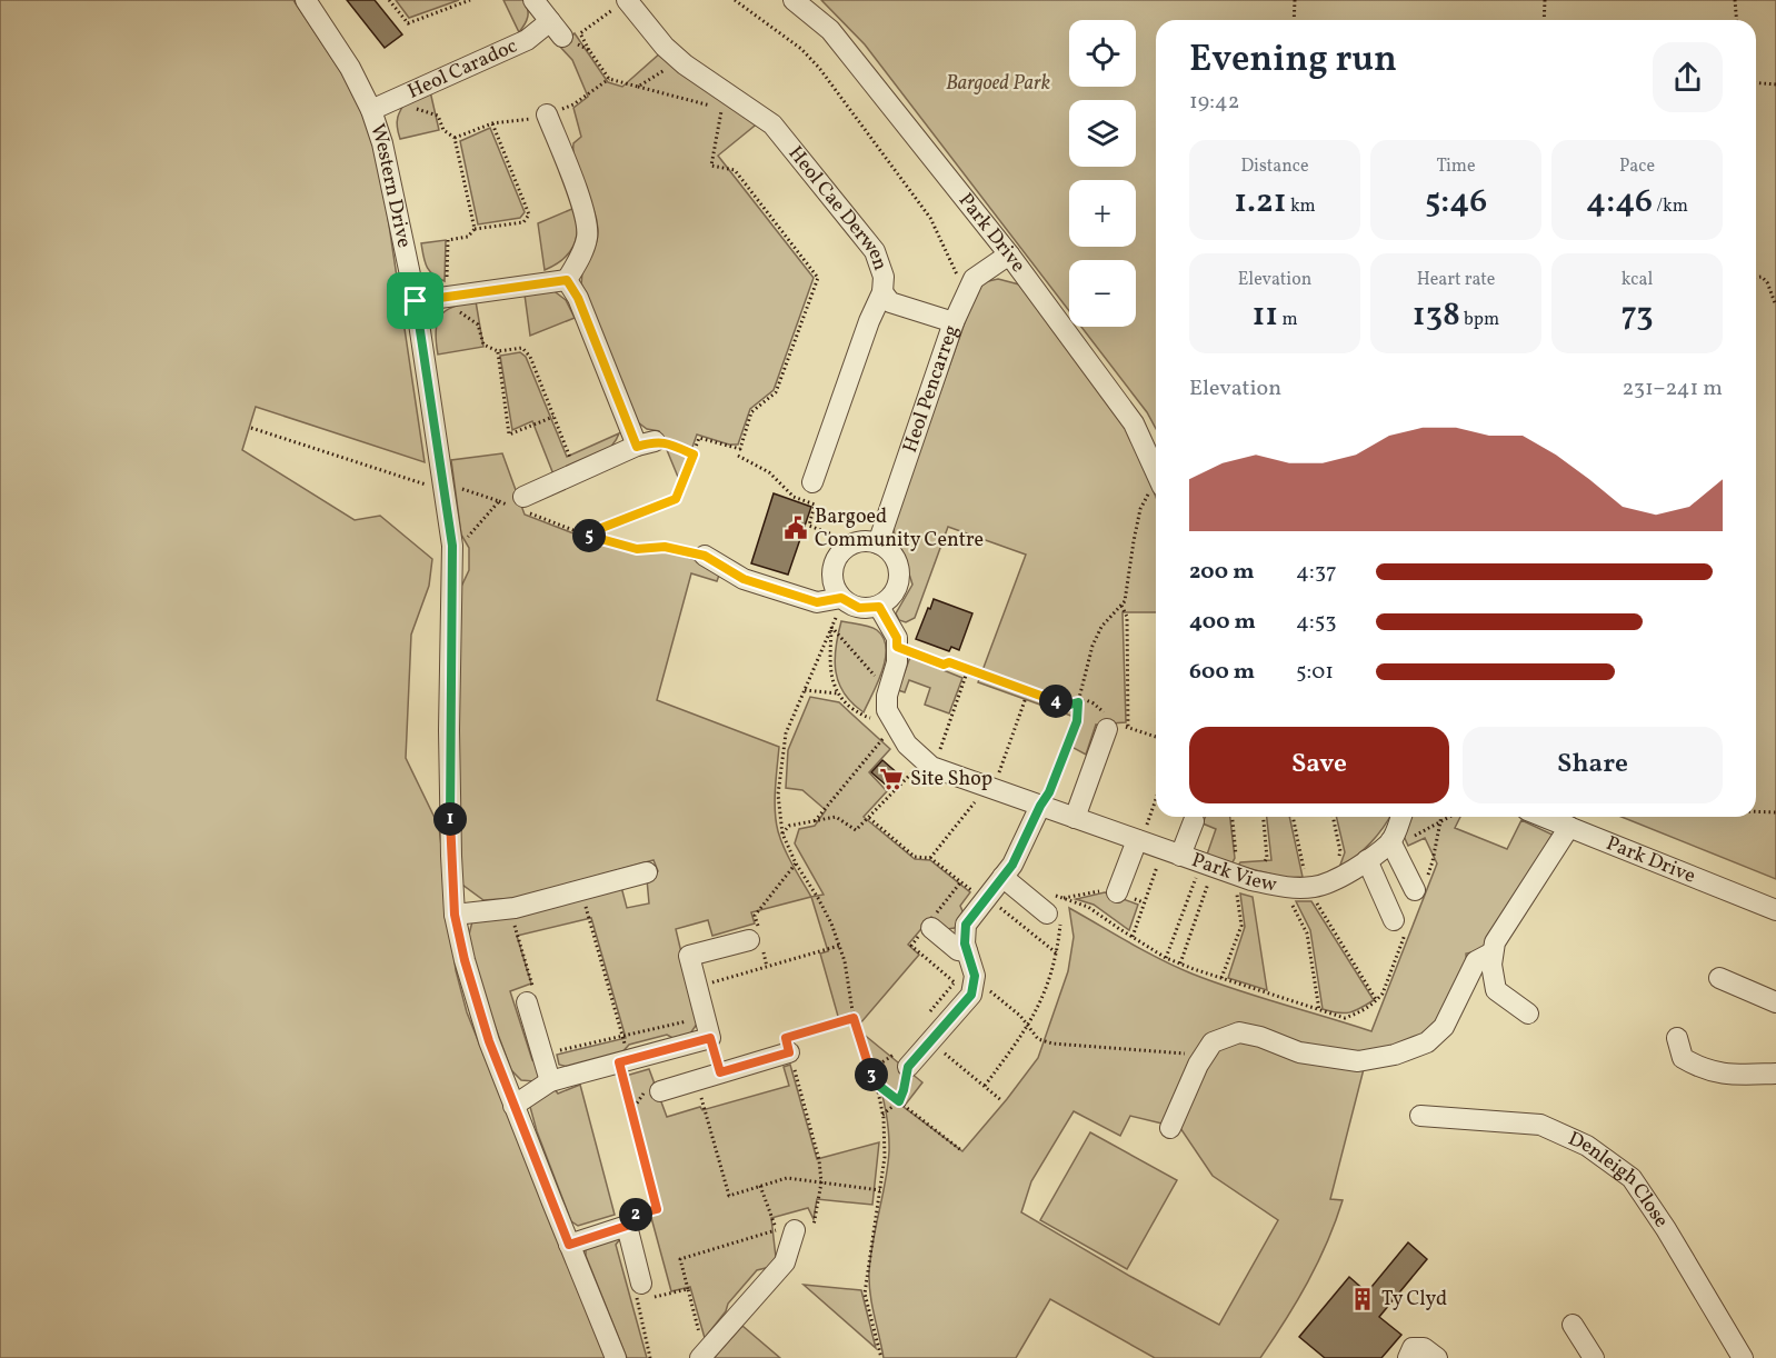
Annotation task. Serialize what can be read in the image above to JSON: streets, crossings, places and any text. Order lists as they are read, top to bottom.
{
  "streets": {
    "street": [
      "Heol Caradoc",
      "Western Drive",
      "Heol Cae Derwen",
      "Park Drive",
      "Heol Pencarreg",
      "Park View",
      "Denleigh Close"
    ]
  },
  "crossings": [
    ["Heol Caradoc", "Western Drive"],
    ["Park Drive", "Heol Pencarreg"]
  ],
  "parks": ["Bargoed Park"],
  "places": {
    "public building": ["Bargoed Community Centre"],
    "supermarket": ["Site Shop"],
    "building": ["Ty Clyd"]
  },
  "page": {
    "map_buttons": ["+", "−"],
    "heading": ["Evening run", "19:42"],
    "stats": [
      ["Distance", "1.21 km"],
      ["Time", "5:46"],
      ["Pace", "4:46 /km"],
      ["Elevation", "11 m"],
      ["Heart rate", "138 bpm"],
      ["kcal", "73"]
    ],
    "chart": ["Elevation", "231–241 m"],
    "pins": [
      "5",
      "4",
      "1",
      "3",
      "2"
    ],
    "list": [
      {
        "name": "200 m",
        "note": "4:37"
      },
      {
        "name": "400 m",
        "note": "4:53"
      },
      {
        "name": "600 m",
        "note": "5:01"
      }
    ],
    "buttons": ["Save", "Share"]
  }
}
